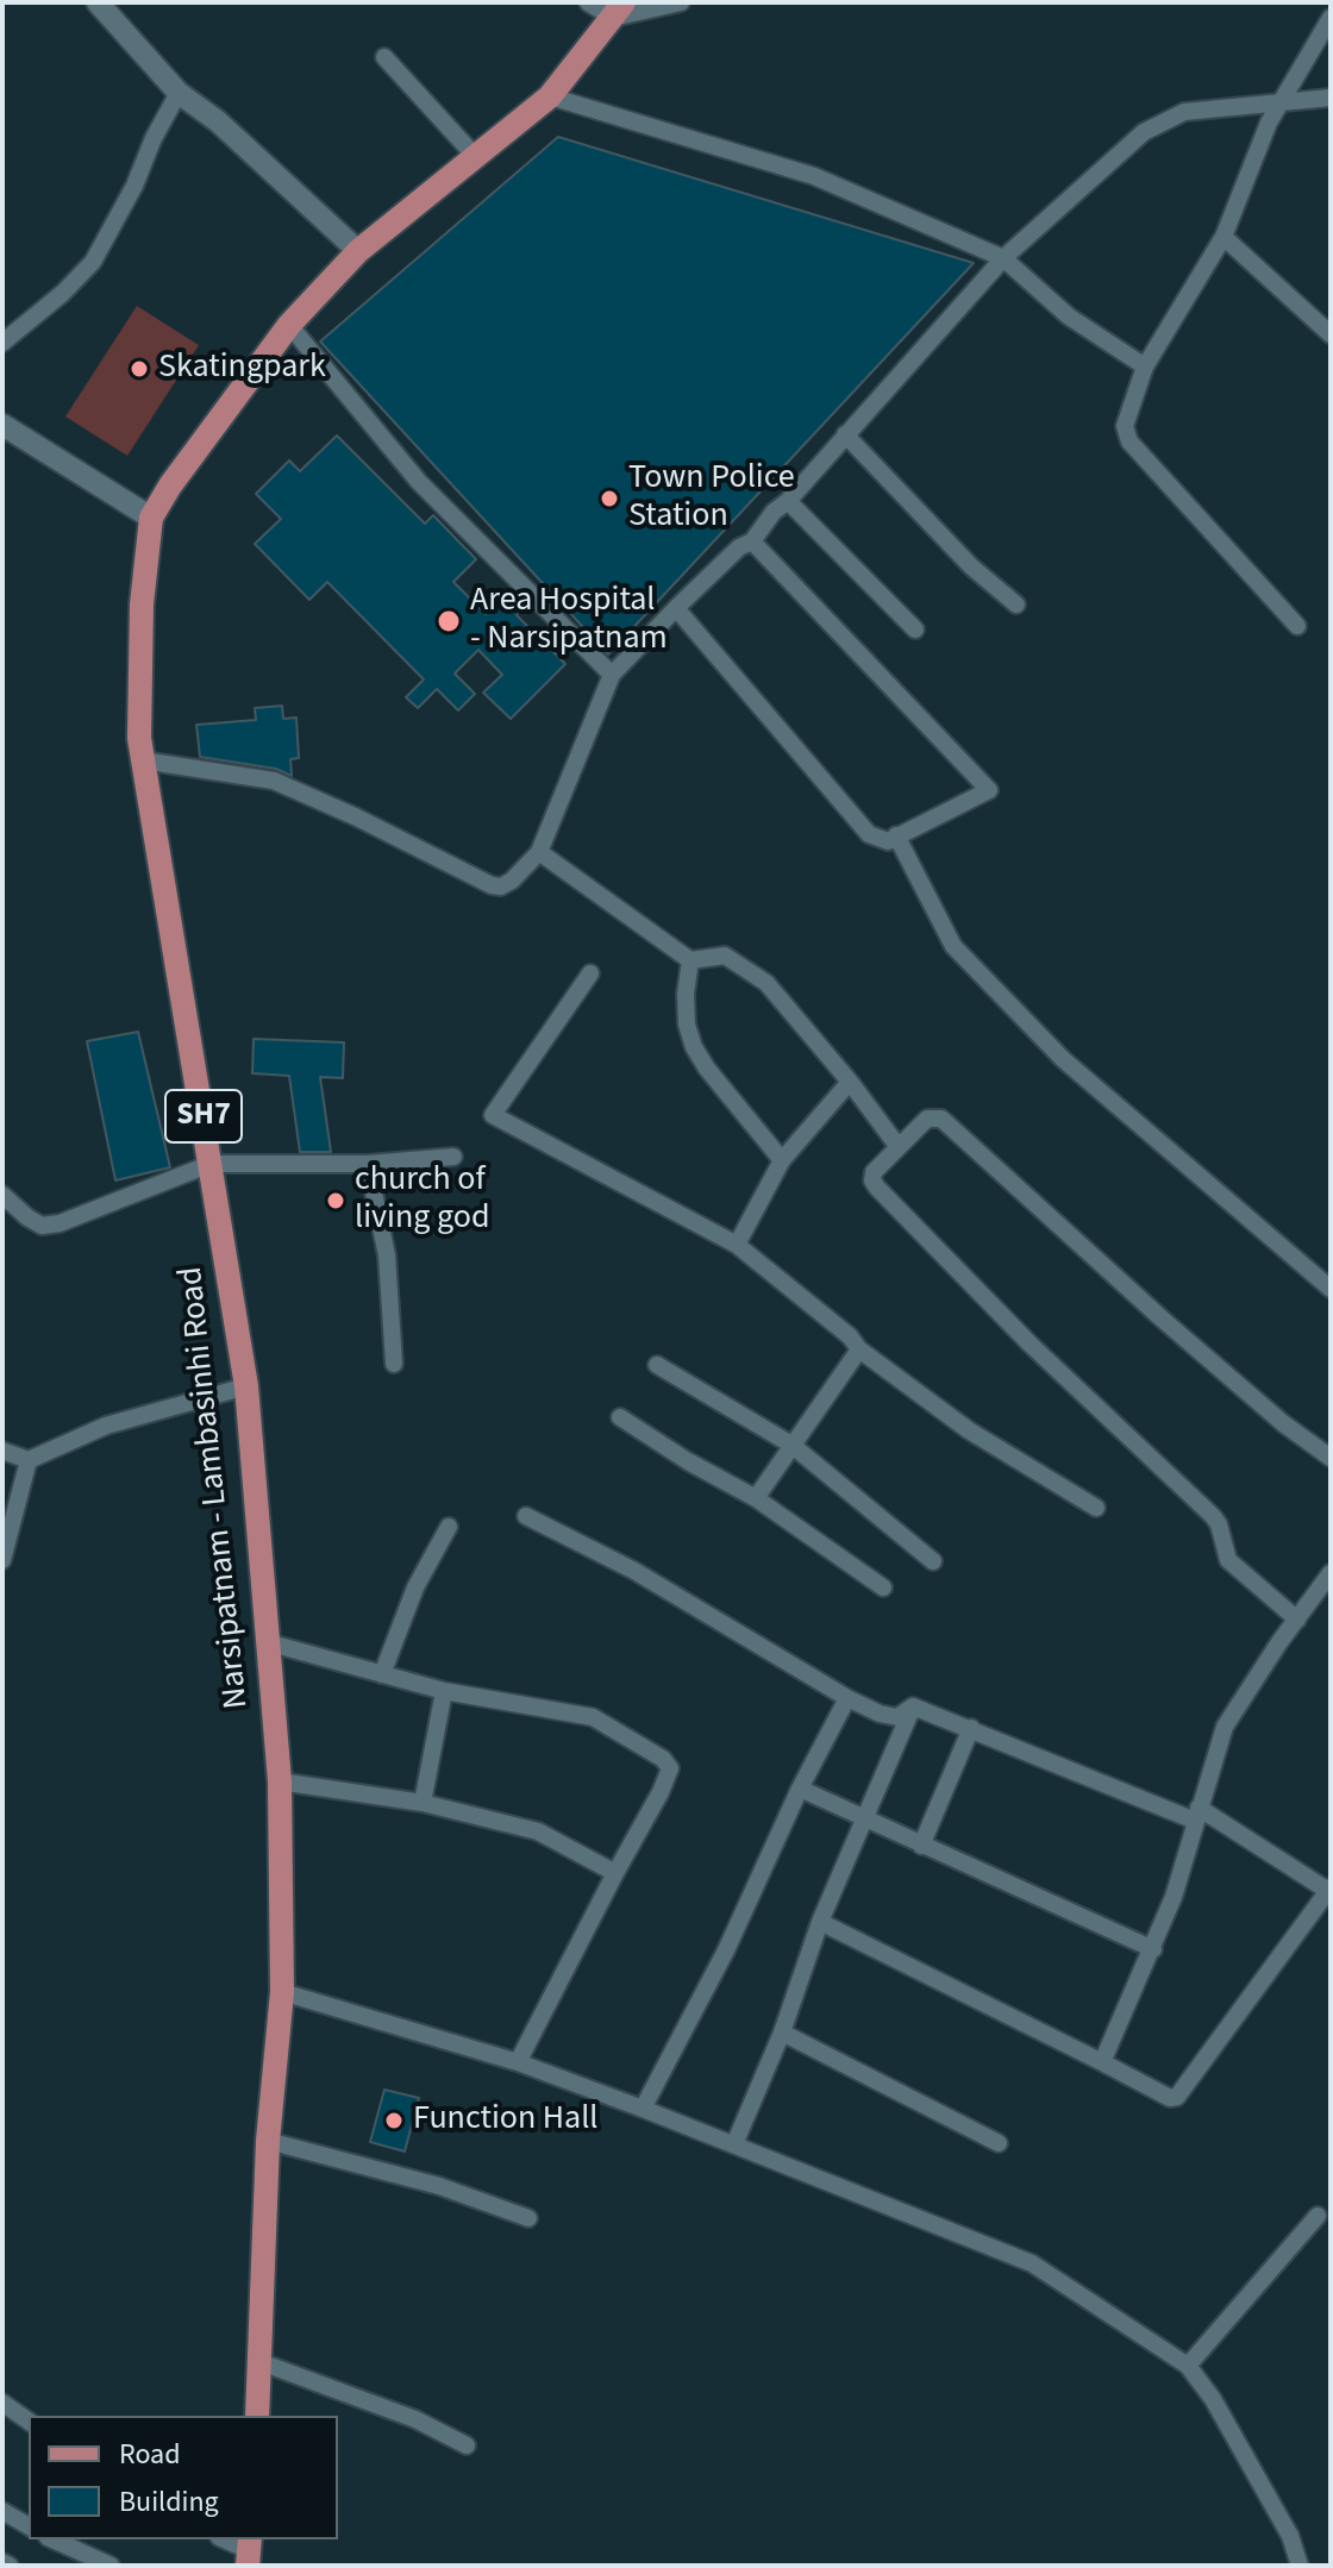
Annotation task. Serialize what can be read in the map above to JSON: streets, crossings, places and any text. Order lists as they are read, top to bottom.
{
  "streets": {
    "main road": ["SH7", "Narsipatnam - Lambasinhi Road"]
  },
  "places": [
    "Skatingpark",
    "Town Police Station",
    "Area Hospital - Narsipatnam",
    "church of living god",
    "Function Hall"
  ],
  "legend": ["Road", "Building"]
}
